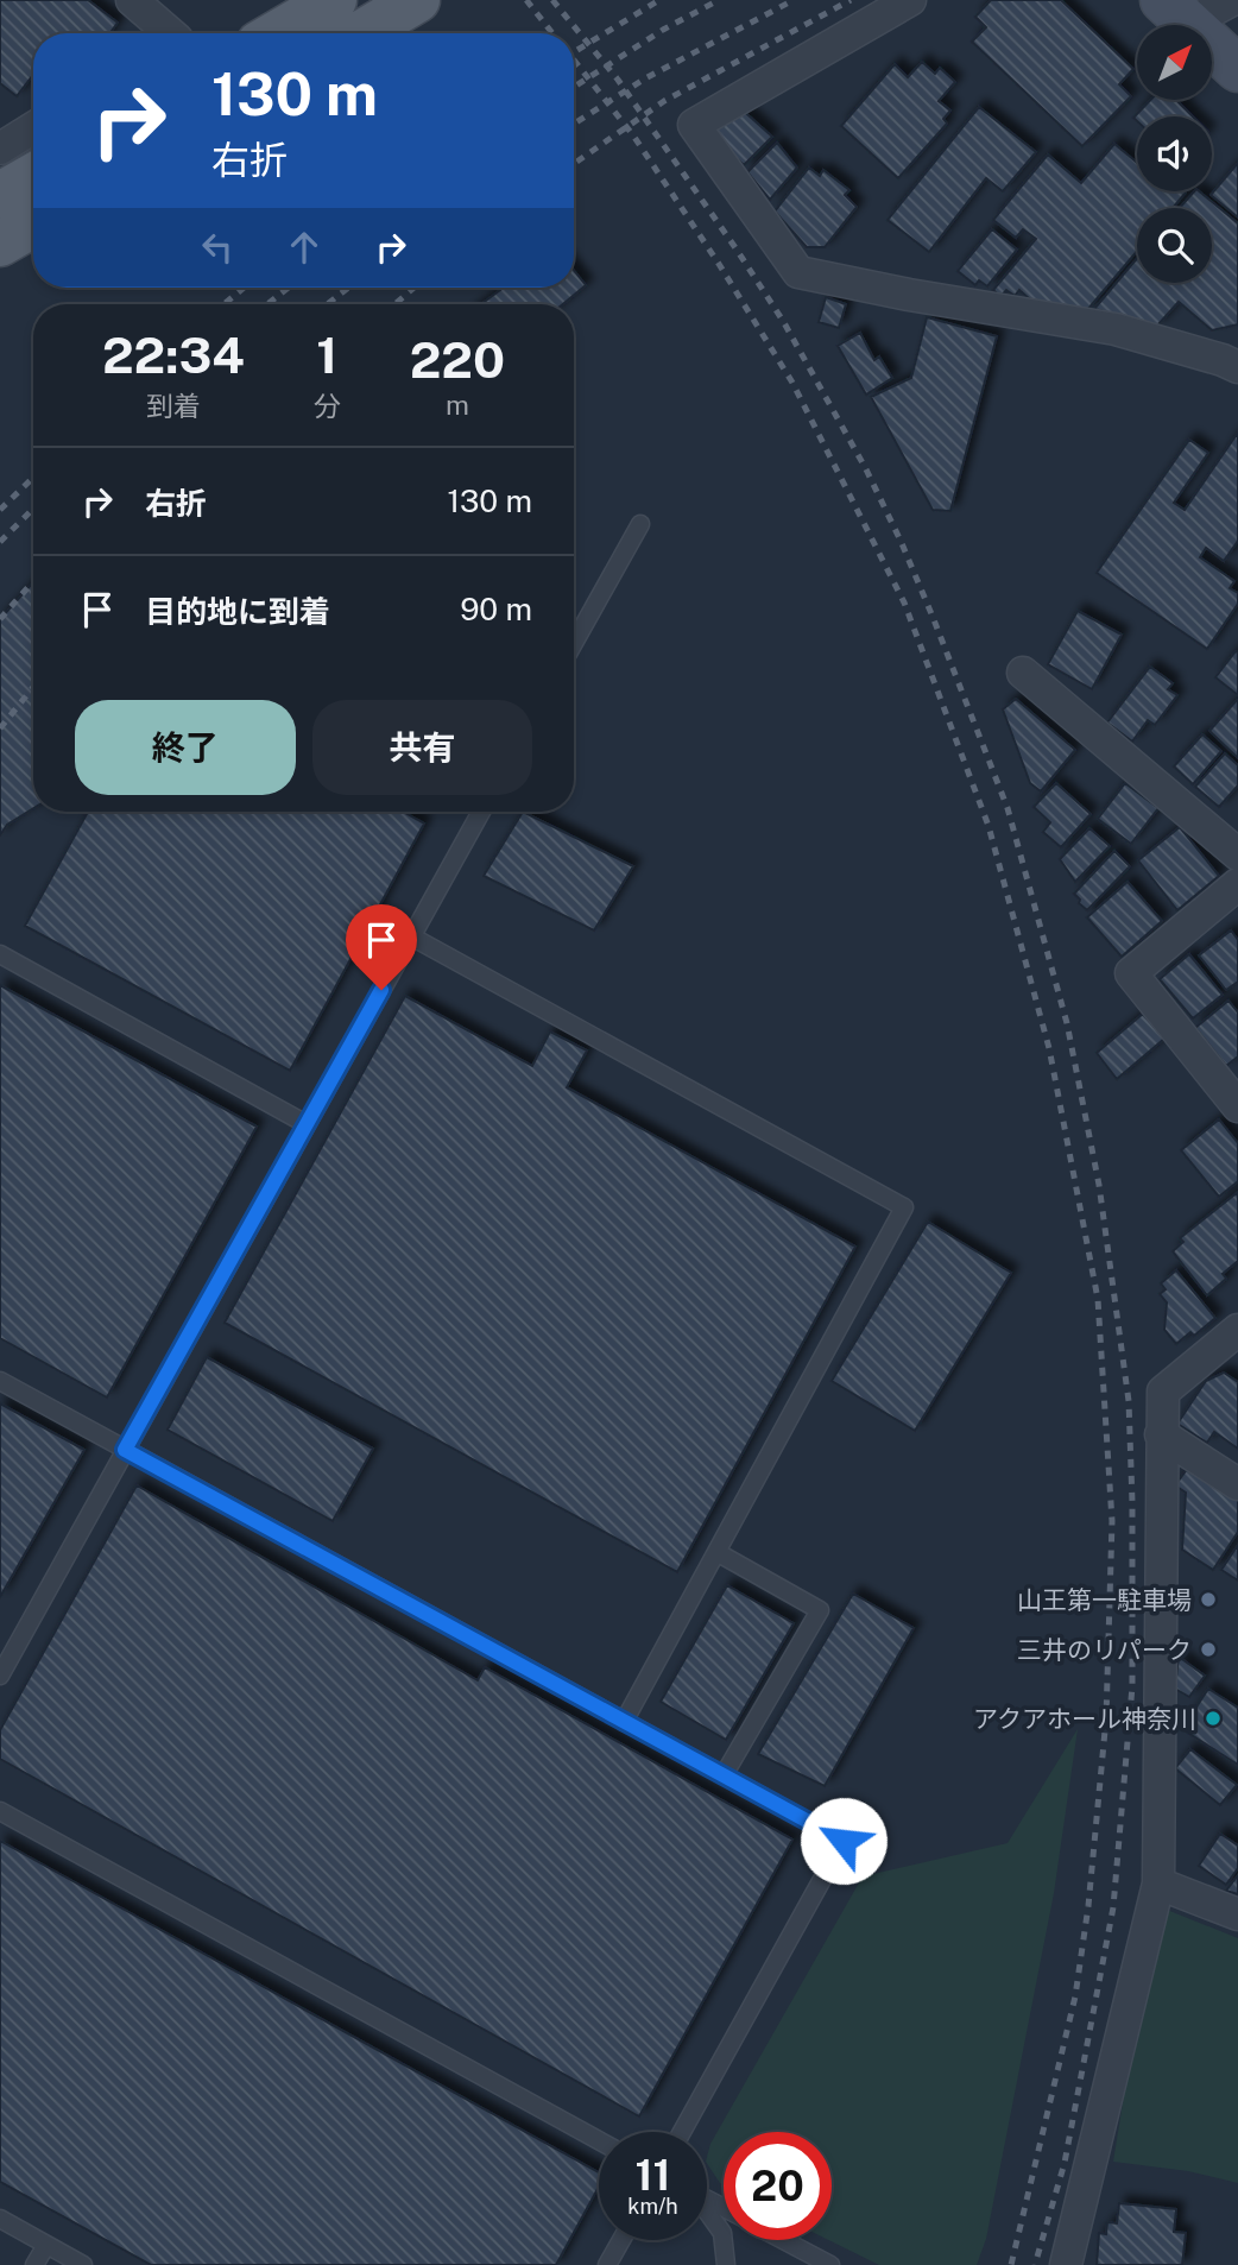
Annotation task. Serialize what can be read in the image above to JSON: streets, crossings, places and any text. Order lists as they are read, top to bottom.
{
  "places": ["山王第一駐車場", "三井のリパーク", "アクアホール神奈川"],
  "north": "top right",
  "page": {
    "turn": ["130 m", "右折"],
    "eta": [
      "22:34",
      "到着",
      "1",
      "分",
      "220",
      "m"
    ],
    "list": [
      {
        "name": "右折",
        "value": "130 m"
      },
      {
        "name": "目的地に到着",
        "value": "90 m"
      }
    ],
    "buttons": ["終了", "共有"],
    "speed": "11 km/h",
    "limit": "20"
  }
}
